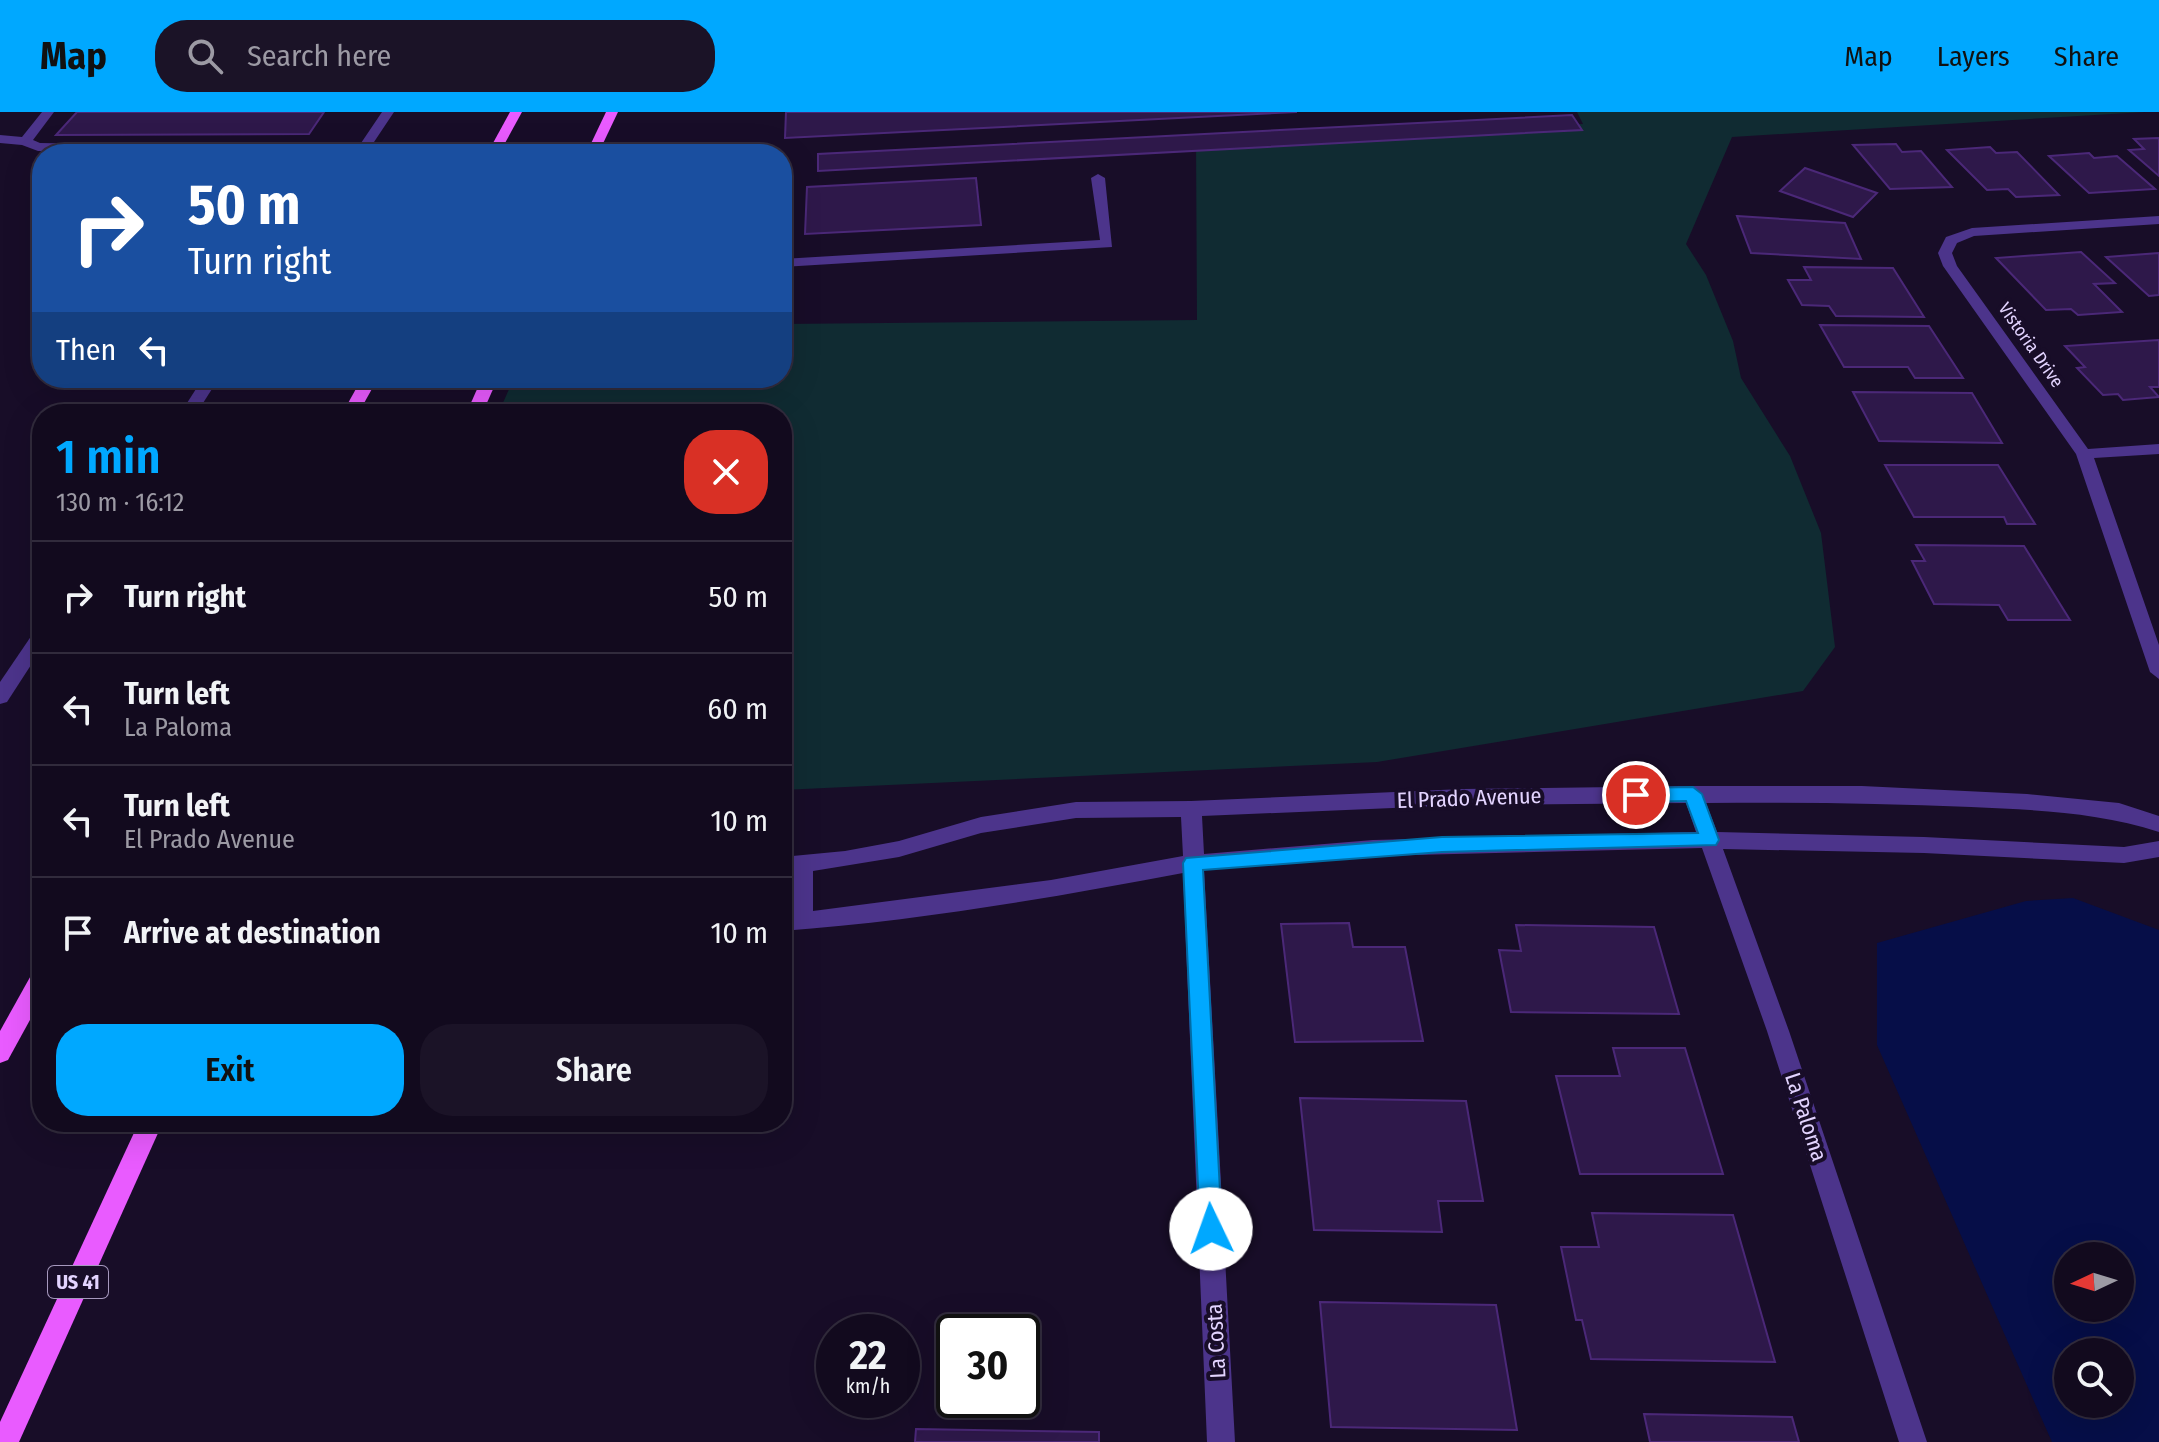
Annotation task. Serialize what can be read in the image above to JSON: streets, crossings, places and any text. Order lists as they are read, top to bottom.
{
  "streets": {
    "main road": ["US 41"],
    "street": [
      "Vistoria Drive",
      "El Prado Avenue",
      "La Paloma",
      "La Costa"
    ]
  },
  "crossings": [
    ["El Prado Avenue", "La Paloma"],
    ["El Prado Avenue", "La Costa"]
  ],
  "north": "left",
  "page": {
    "header": "Map",
    "search": "Search here",
    "nav": ["Map", "Layers", "Share"],
    "turn": ["50 m", "Turn right"],
    "then": "Then",
    "heading": ["1 min", "130 m · 16:12"],
    "list": [
      {
        "name": "Turn right",
        "value": "50 m"
      },
      {
        "name": "Turn left",
        "note": "La Paloma",
        "value": "60 m"
      },
      {
        "name": "Turn left",
        "note": "El Prado Avenue",
        "value": "10 m"
      },
      {
        "name": "Arrive at destination",
        "value": "10 m"
      }
    ],
    "buttons": ["Exit", "Share"],
    "speed": "22 km/h",
    "limit": "30"
  }
}
